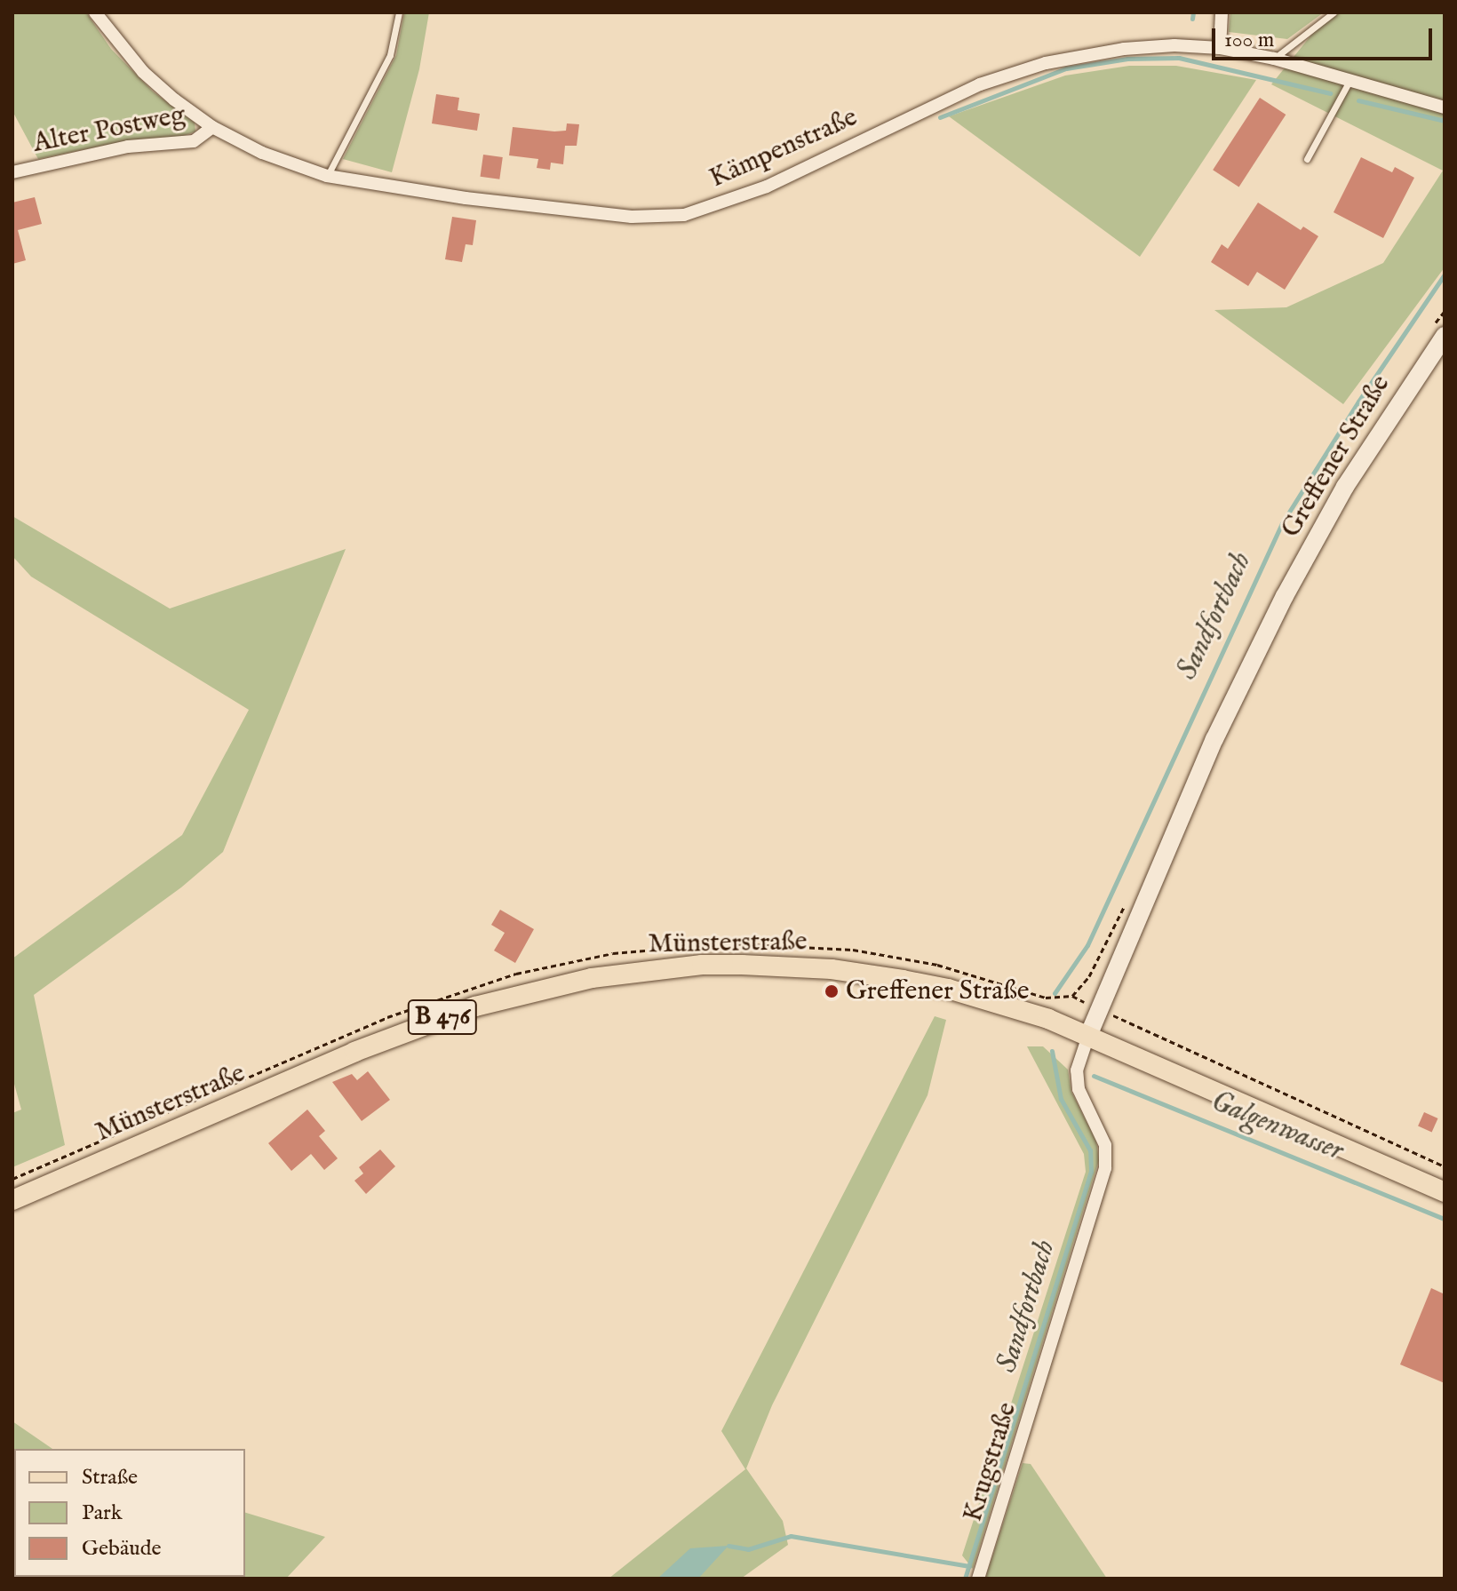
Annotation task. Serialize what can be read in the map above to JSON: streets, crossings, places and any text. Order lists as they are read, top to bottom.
{
  "streets": {
    "main road": ["Greffener Straße", "Münsterstraße", "B 476"],
    "street": ["Alter Postweg", "Kämpenstraße", "Krugstraße"]
  },
  "crossings": [
    ["Alter Postweg", "Kämpenstraße"],
    ["Greffener Straße", "Münsterstraße"],
    ["Greffener Straße", "Krugstraße"],
    ["Münsterstraße", "Krugstraße"]
  ],
  "water": ["Sandfortbach", "Galgenwasser"],
  "places": ["Greffener Straße"],
  "legend": ["Straße", "Park", "Gebäude"],
  "scale_bar": "100 m"
}
